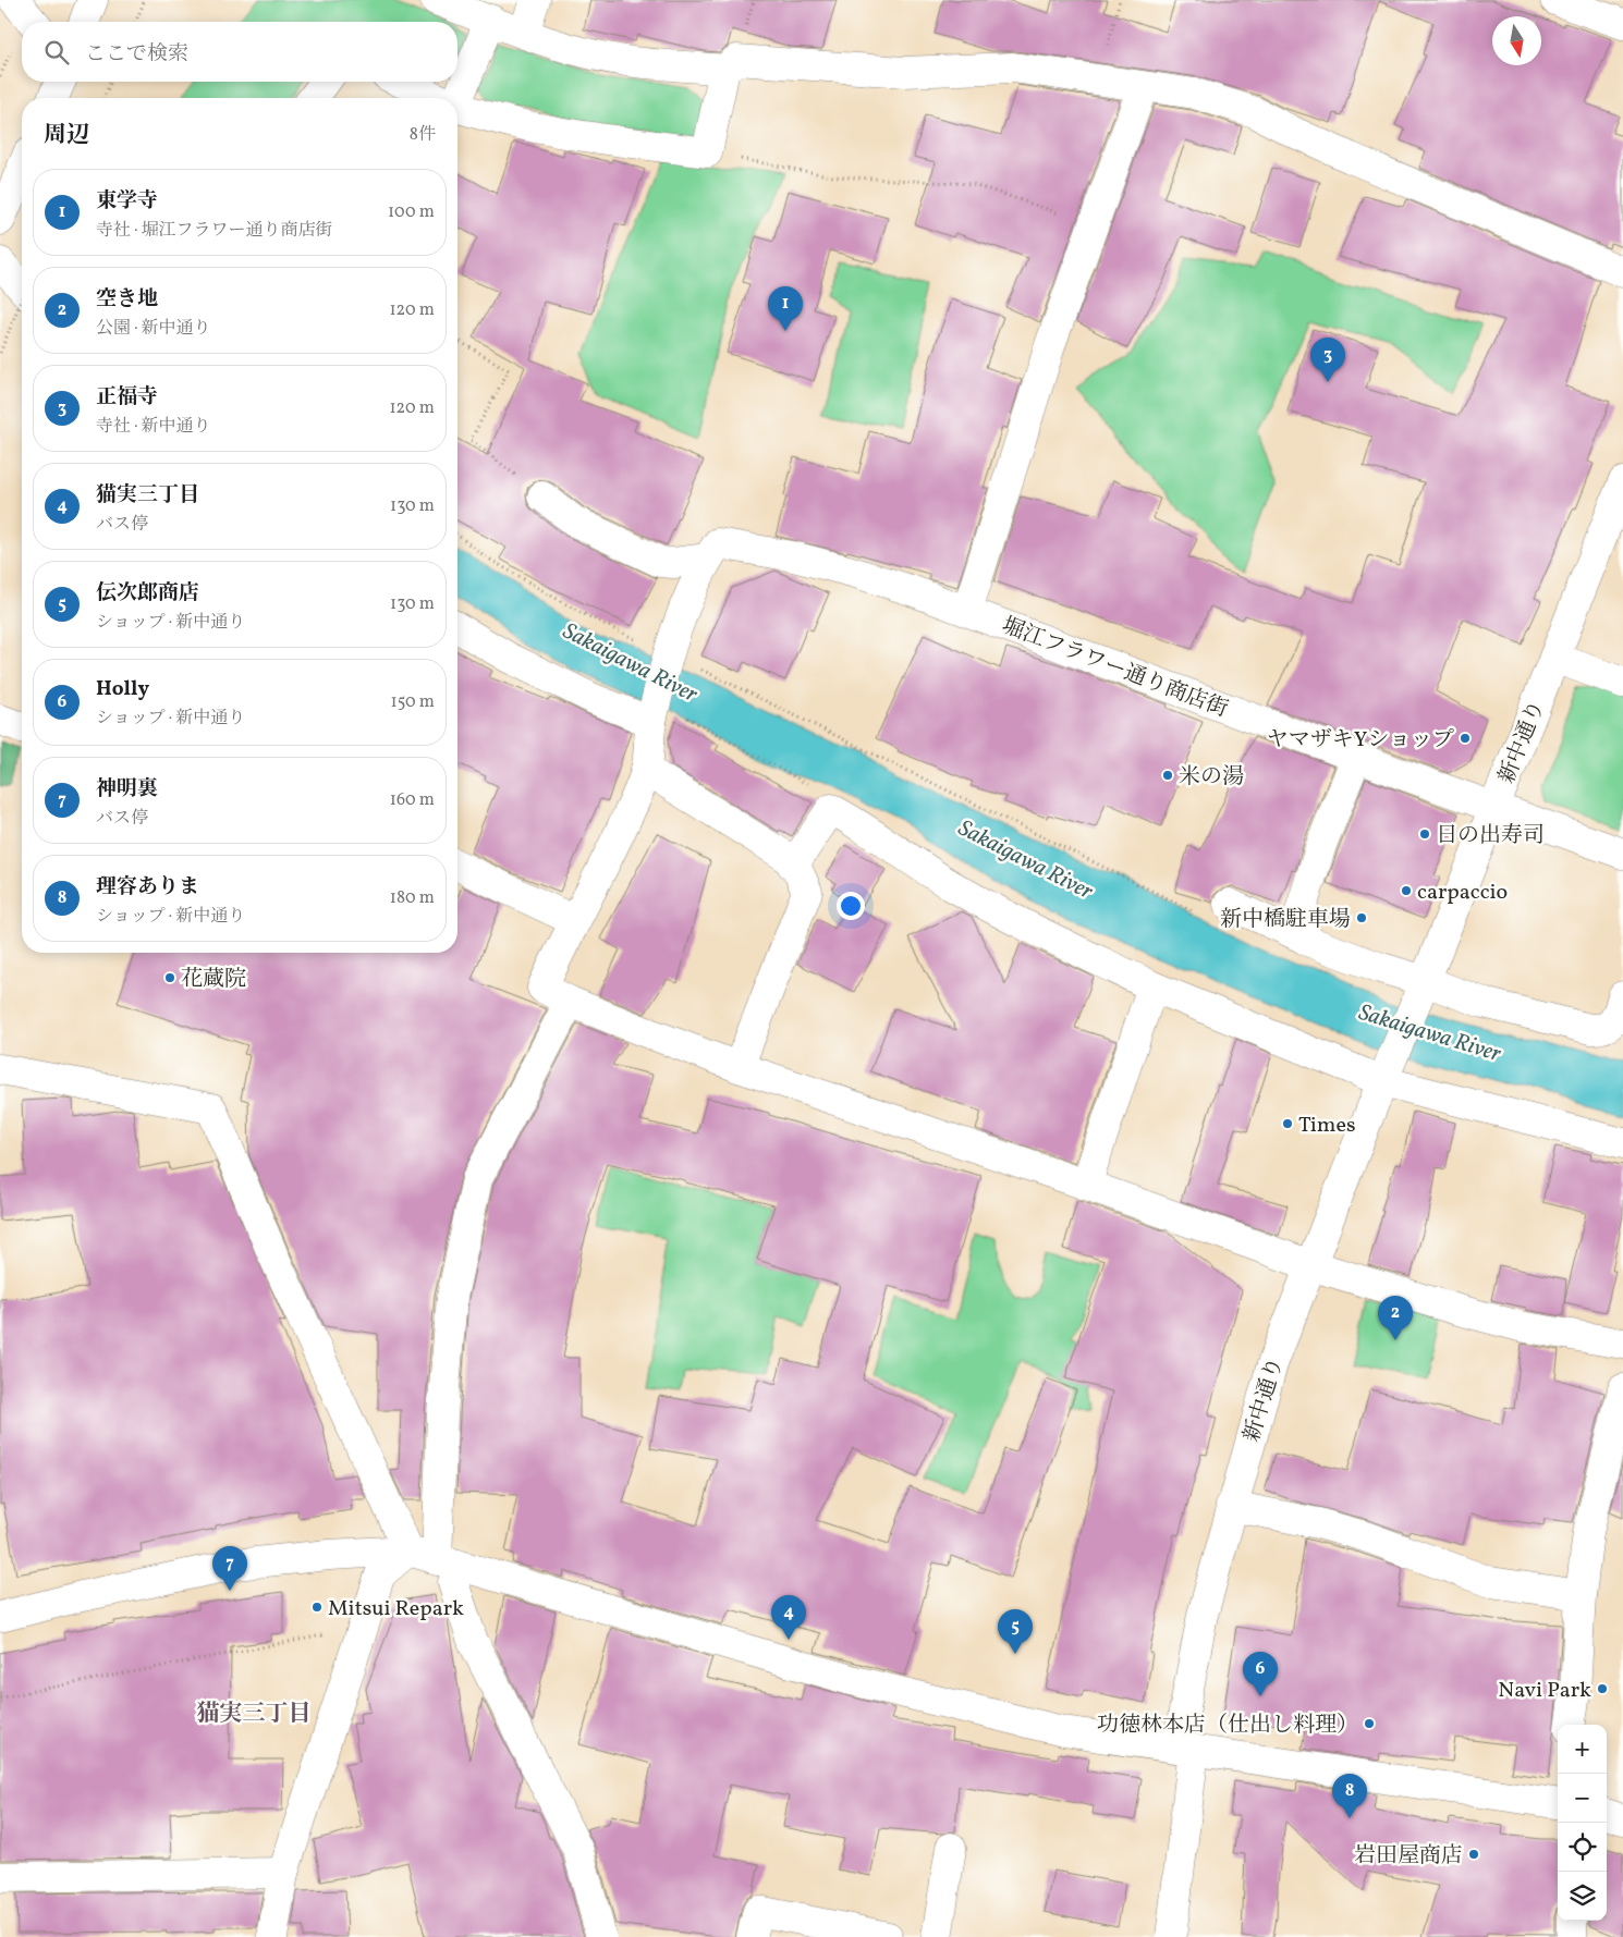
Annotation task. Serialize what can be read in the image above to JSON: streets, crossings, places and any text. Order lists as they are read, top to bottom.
{
  "streets": {
    "street": ["堀江フラワー通り商店街", "新中通り"]
  },
  "crossings": [
    ["堀江フラワー通り商店街", "新中通り"]
  ],
  "districts": ["猫実三丁目"],
  "water": ["Sakaigawa River"],
  "places": [
    "ヤマザキYショップ",
    "米の湯",
    "日の出寿司",
    "carpaccio",
    "新中橋駐車場",
    "花蔵院",
    "Times",
    "Mitsui Repark",
    "Navi Park",
    "功徳林本店（仕出し料理）",
    "岩田屋商店"
  ],
  "north": "bottom",
  "page": {
    "search": "ここで検索",
    "heading": ["周辺", "8件"],
    "list": [
      {
        "mark": "1",
        "name": "東学寺",
        "note": "寺社 · 堀江フラワー通り商店街",
        "value": "100 m"
      },
      {
        "mark": "2",
        "name": "空き地",
        "note": "公園 · 新中通り",
        "value": "120 m"
      },
      {
        "mark": "3",
        "name": "正福寺",
        "note": "寺社 · 新中通り",
        "value": "120 m"
      },
      {
        "mark": "4",
        "name": "猫実三丁目",
        "note": "バス停",
        "value": "130 m"
      },
      {
        "mark": "5",
        "name": "伝次郎商店",
        "note": "ショップ · 新中通り",
        "value": "130 m"
      },
      {
        "mark": "6",
        "name": "Holly",
        "note": "ショップ · 新中通り",
        "value": "150 m"
      },
      {
        "mark": "7",
        "name": "神明裏",
        "note": "バス停",
        "value": "160 m"
      },
      {
        "mark": "8",
        "name": "理容ありま",
        "note": "ショップ · 新中通り",
        "value": "180 m"
      }
    ],
    "pins": [
      "1",
      "3",
      "2",
      "7",
      "4",
      "5",
      "6",
      "8"
    ],
    "map_buttons": ["+", "−"]
  }
}
